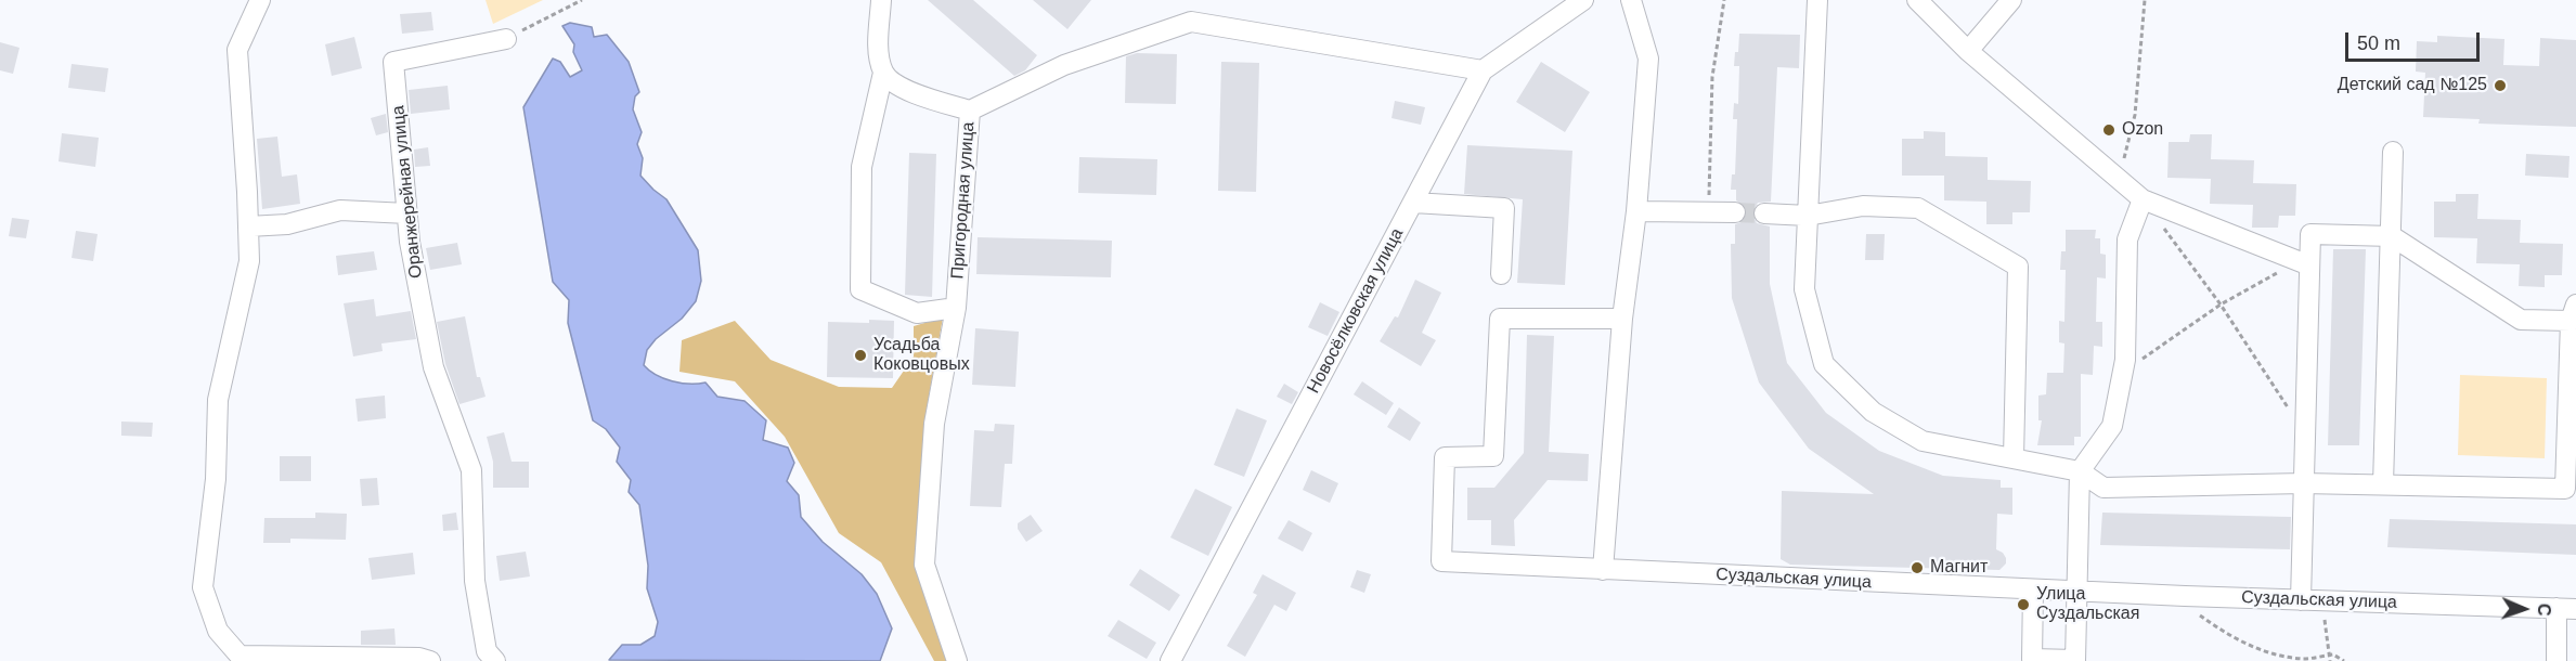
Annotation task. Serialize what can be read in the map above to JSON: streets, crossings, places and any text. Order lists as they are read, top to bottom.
{
  "streets": {
    "street": [
      "Оранжерейная улица",
      "Пригородная улица",
      "Новосёлковская улица",
      "Суздальская улица"
    ]
  },
  "crossings": [
    ["Пригородная улица", "Новосёлковская улица"]
  ],
  "places": [
    "Детский сад №125",
    "Ozon",
    "Усадьба Коковцовых",
    "Магнит",
    "Улица Суздальская"
  ],
  "scale_bar": "50 m",
  "north": "right"
}
